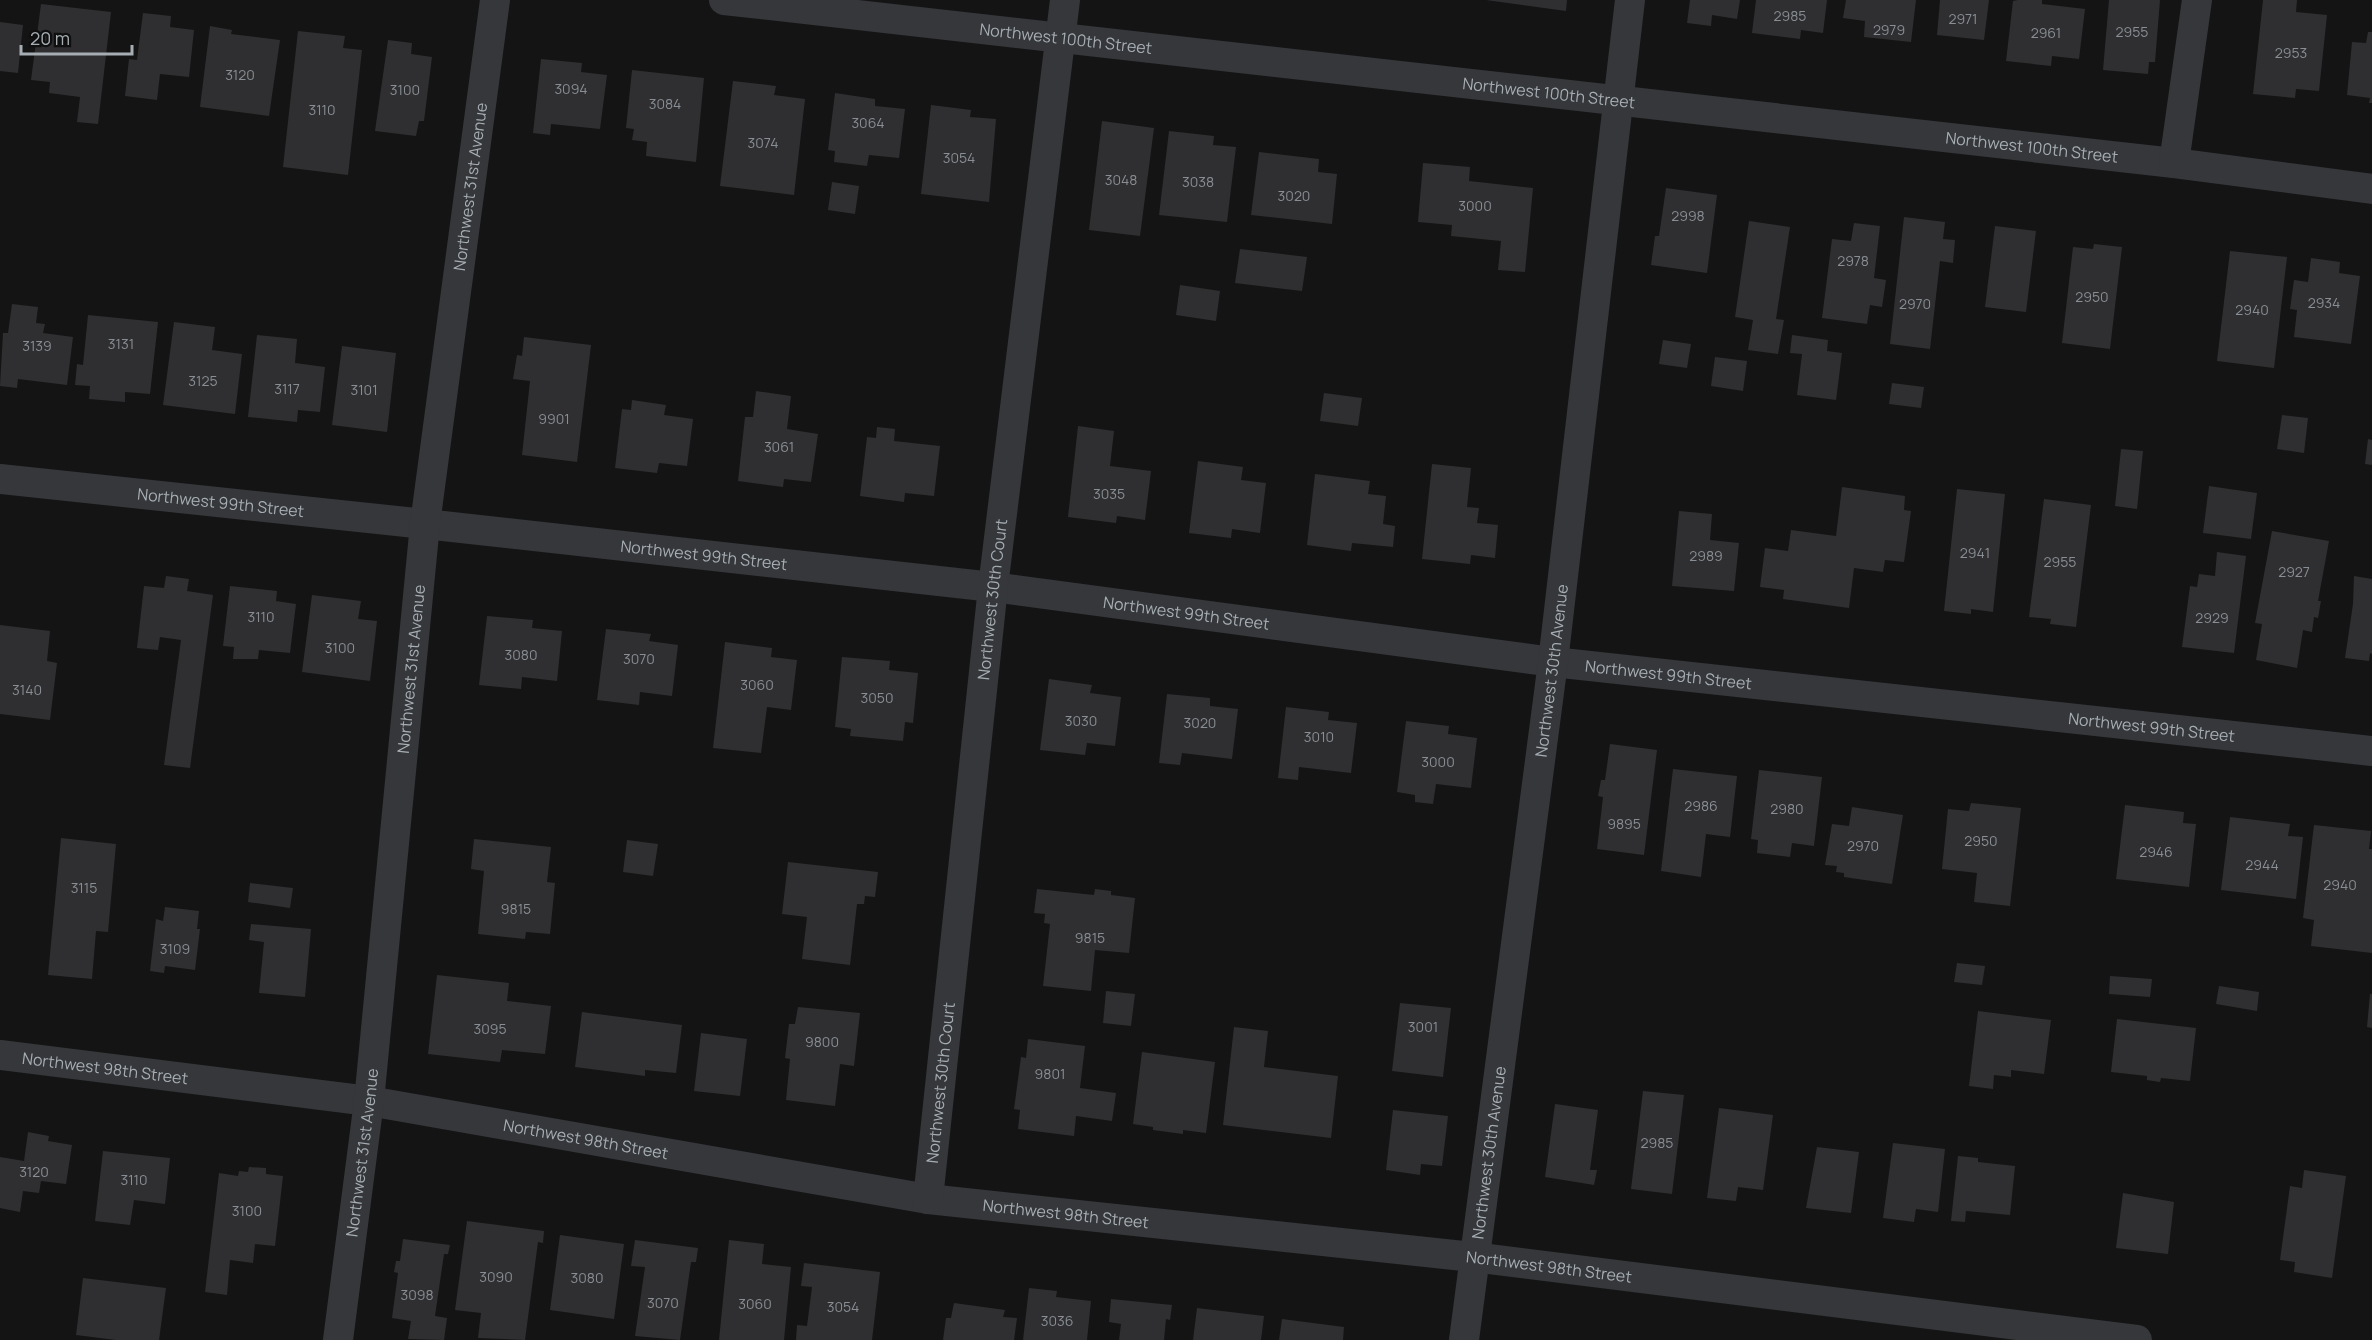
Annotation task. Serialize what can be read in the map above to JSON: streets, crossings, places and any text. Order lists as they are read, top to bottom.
{
  "streets": {
    "street": [
      "Northwest 100th Street",
      "Northwest 31st Avenue",
      "Northwest 99th Street",
      "Northwest 30th Court",
      "Northwest 30th Avenue",
      "Northwest 98th Street"
    ]
  },
  "crossings": [
    ["Northwest 100th Street", "Northwest 30th Court"],
    ["Northwest 100th Street", "Northwest 30th Avenue"],
    ["Northwest 31st Avenue", "Northwest 99th Street"],
    ["Northwest 31st Avenue", "Northwest 98th Street"],
    ["Northwest 99th Street", "Northwest 30th Court"],
    ["Northwest 99th Street", "Northwest 30th Avenue"],
    ["Northwest 30th Court", "Northwest 98th Street"],
    ["Northwest 30th Avenue", "Northwest 98th Street"]
  ],
  "house_numbers": [
    "2985",
    "2971",
    "2979",
    "2955",
    "2961",
    "2953",
    "3120",
    "3094",
    "3100",
    "3084",
    "3110",
    "3064",
    "3074",
    "3054",
    "3048",
    "3038",
    "3020",
    "3000",
    "2998",
    "2978",
    "2950",
    "2934",
    "2970",
    "2940",
    "3131",
    "3139",
    "3125",
    "3117",
    "3101",
    "9901",
    "3061",
    "3035",
    "2941",
    "2989",
    "2955",
    "2927",
    "3110",
    "2929",
    "3100",
    "3080",
    "3070",
    "3060",
    "3140",
    "3050",
    "3030",
    "3020",
    "3010",
    "3000",
    "2986",
    "2980",
    "9895",
    "2950",
    "2970",
    "2946",
    "2944",
    "2940",
    "3115",
    "9815",
    "9815",
    "3109",
    "3001",
    "3095",
    "9800",
    "9801",
    "2985",
    "3120",
    "3110",
    "3100",
    "3090",
    "3080",
    "3098",
    "3070",
    "3060",
    "3054",
    "3036"
  ],
  "scale_bar": "20 m"
}
